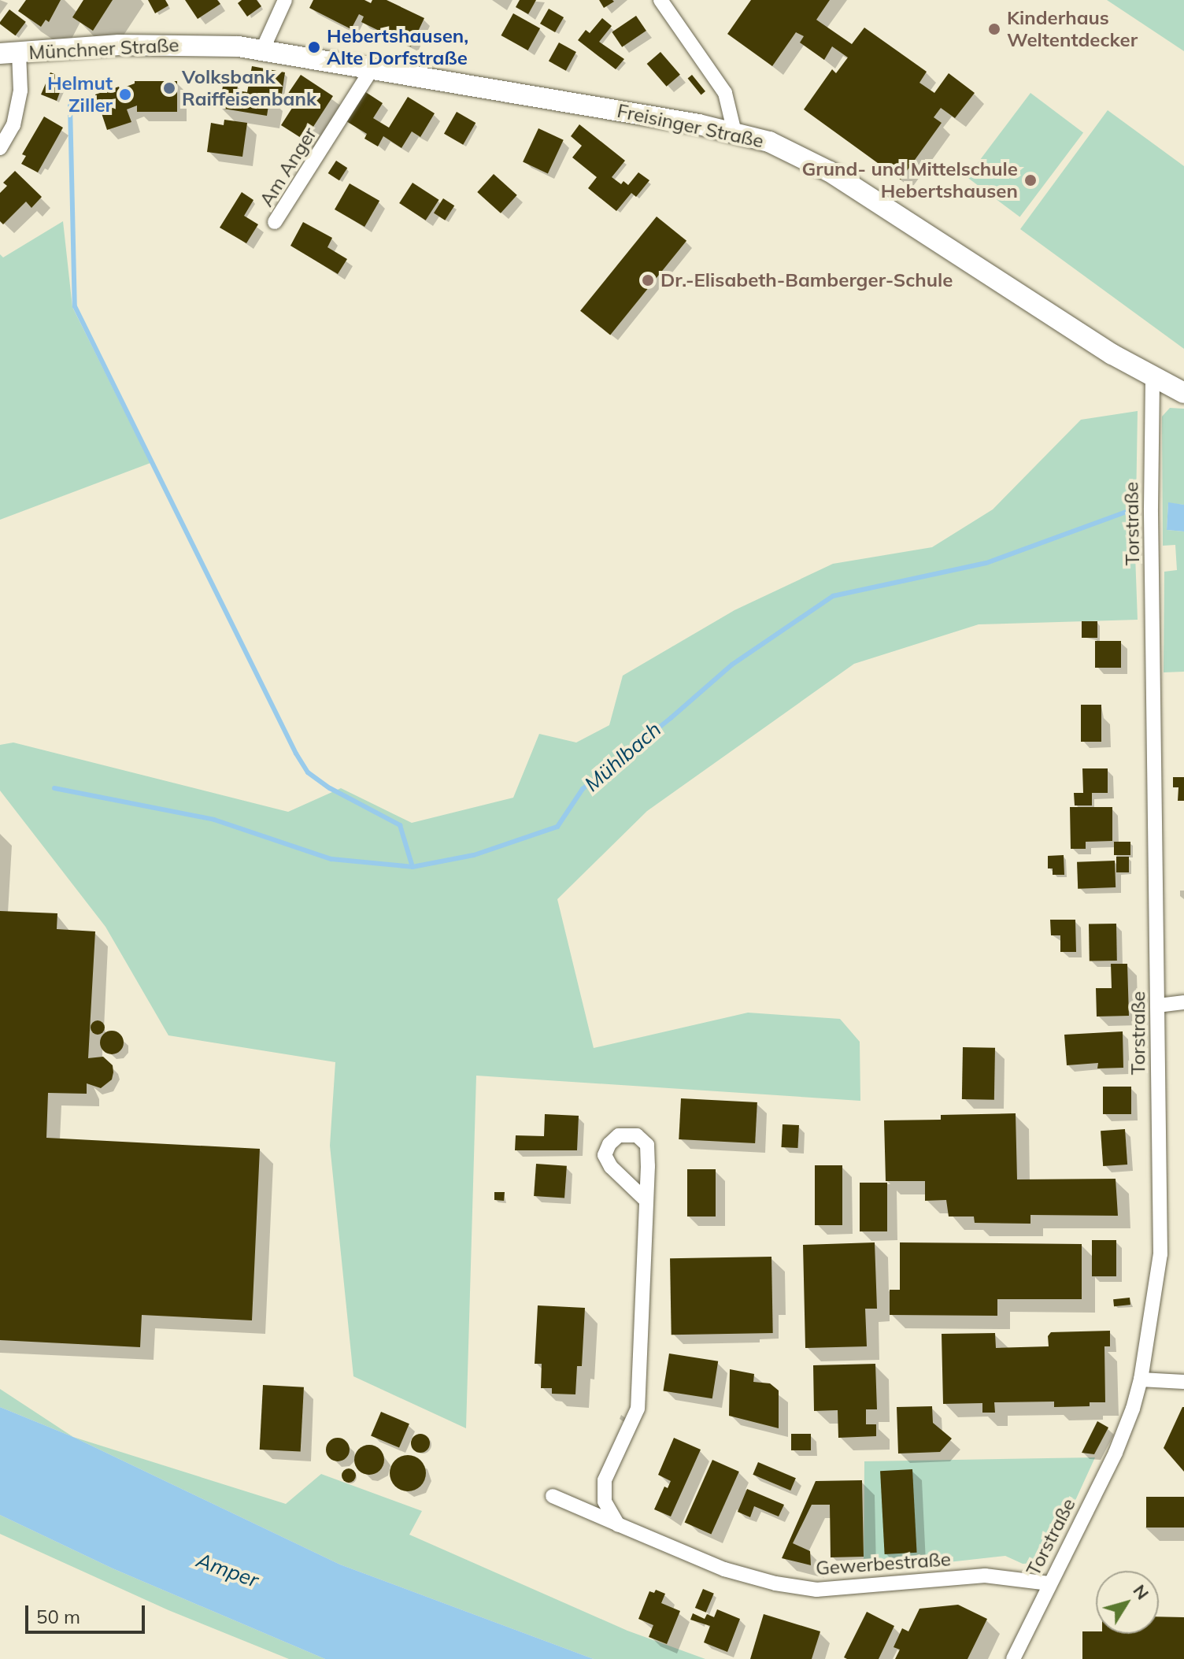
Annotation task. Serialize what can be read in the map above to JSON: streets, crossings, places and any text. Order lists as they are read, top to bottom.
{
  "streets": {
    "main road": ["Münchner Straße", "Freisinger Straße"],
    "street": ["Am Anger", "Torstraße", "Gewerbestraße"]
  },
  "crossings": [
    ["Münchner Straße", "Freisinger Straße"],
    ["Freisinger Straße", "Am Anger"],
    ["Freisinger Straße", "Torstraße"],
    ["Torstraße", "Gewerbestraße"]
  ],
  "water": ["Mühlbach", "Amper"],
  "places": [
    "Kinderhaus Weltentdecker",
    "Hebertshausen, Alte Dorfstraße",
    "Volksbank Raiffeisenbank",
    "Helmut Ziller",
    "Grund- und Mittelschule Hebertshausen",
    "Dr.-Elisabeth-Bamberger-Schule"
  ],
  "scale_bar": "50 m",
  "north": "top right"
}
